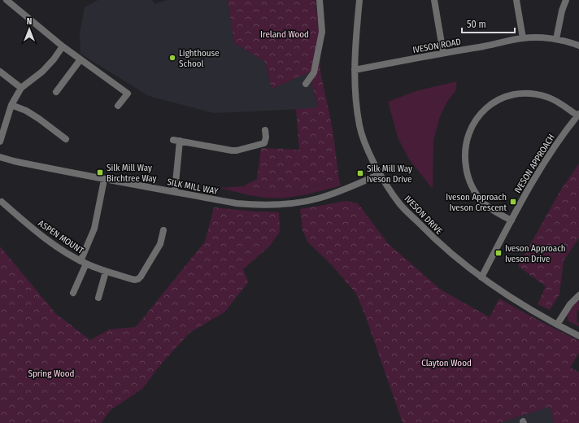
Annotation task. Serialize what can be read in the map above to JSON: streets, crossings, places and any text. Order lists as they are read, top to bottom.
{
  "streets": {
    "street": [
      "IVESON ROAD",
      "IVESON APPROACH",
      "SILK MILL WAY",
      "IVESON DRIVE",
      "ASPEN MOUNT"
    ]
  },
  "crossings": [
    ["IVESON ROAD", "IVESON DRIVE"],
    ["IVESON APPROACH", "IVESON DRIVE"],
    ["SILK MILL WAY", "IVESON DRIVE"]
  ],
  "parks": ["Ireland Wood", "Clayton Wood", "Spring Wood"],
  "places": {
    "other": ["Lighthouse School"],
    "transit": [
      "Silk Mill Way Birchtree Way",
      "Silk Mill Way Iveson Drive",
      "Iveson Approach Iveson Crescent",
      "Iveson Approach Iveson Drive"
    ]
  },
  "scale_bar": "50 m",
  "north": "top"
}
